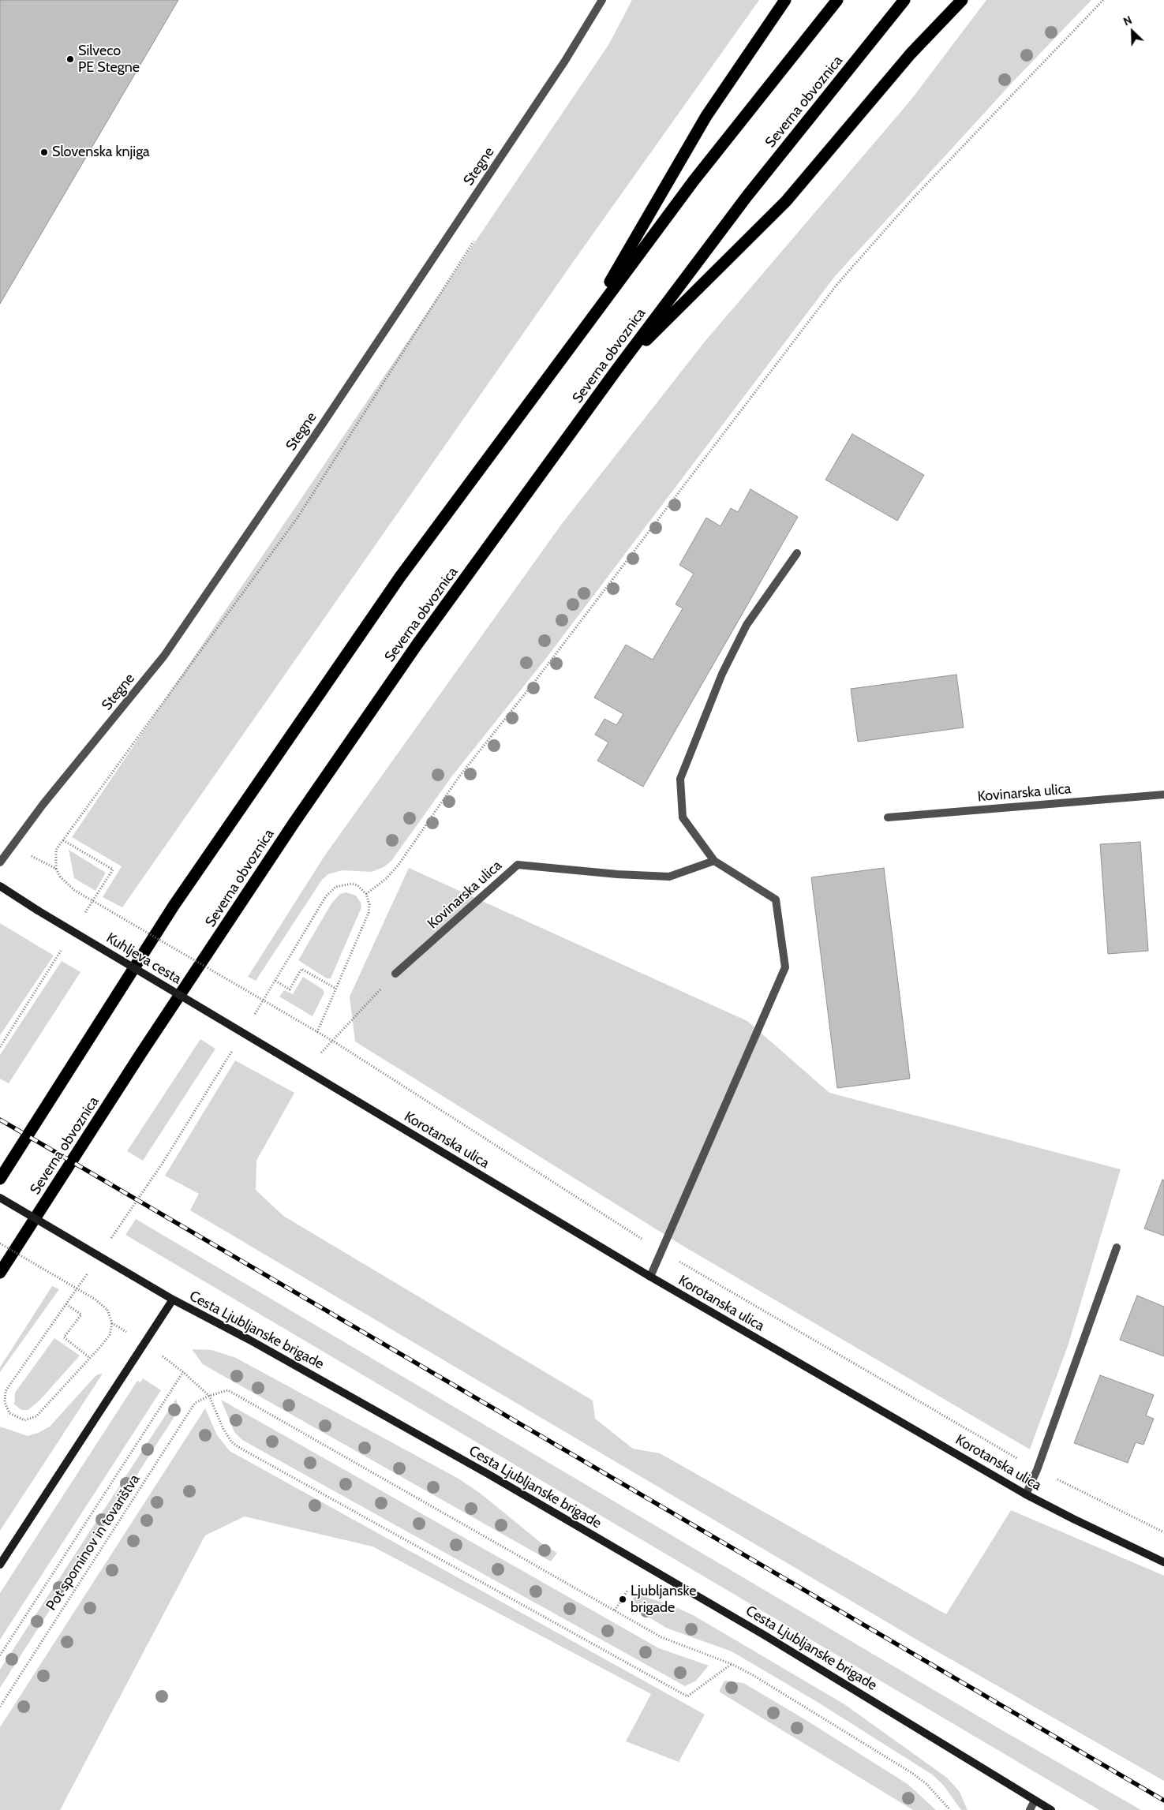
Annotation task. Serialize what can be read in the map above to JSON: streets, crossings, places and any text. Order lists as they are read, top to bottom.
{
  "streets": {
    "highway": ["Severna obvoznica"],
    "street": [
      "Stegne",
      "Kovinarska ulica",
      "Kuhljeva cesta",
      "Korotanska ulica",
      "Cesta Ljubljanske brigade"
    ],
    "path": ["Pot spominov in tovarištva"]
  },
  "crossings": [
    ["Kuhljeva cesta", "Korotanska ulica"]
  ],
  "places": ["Silveco PE Stegne", "Slovenska knjiga", "Ljubljanske brigade"],
  "north": "top left"
}
